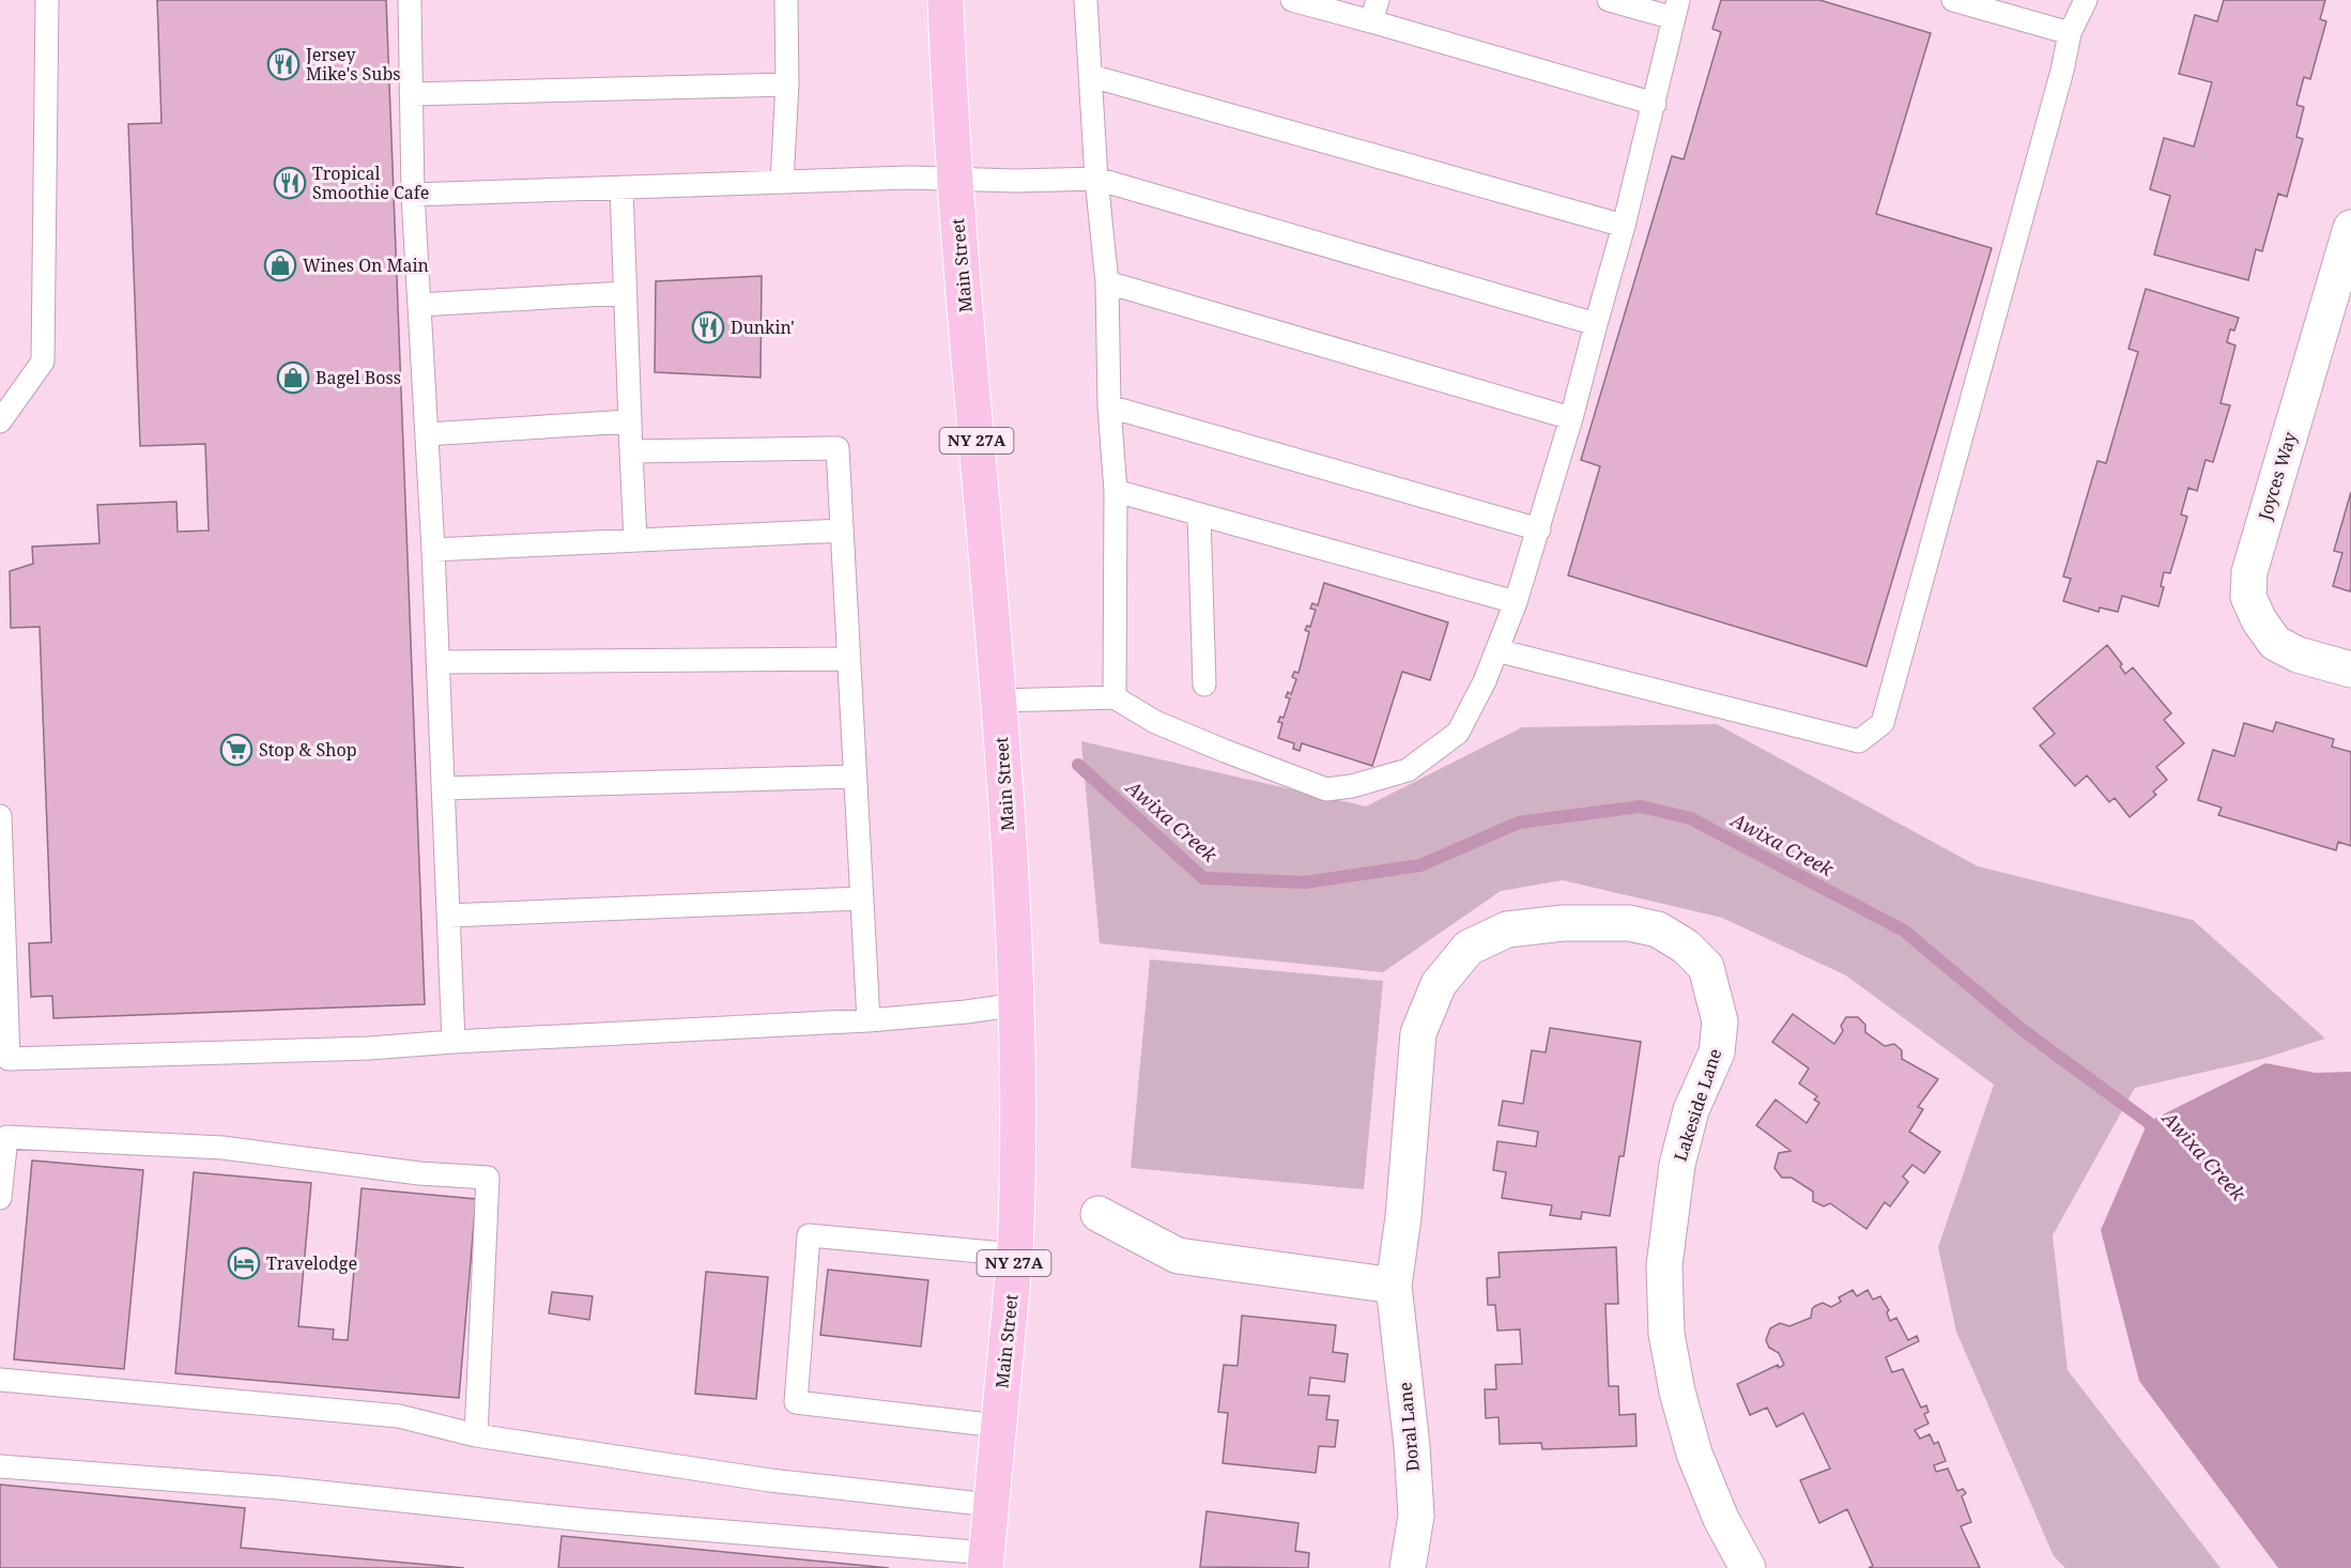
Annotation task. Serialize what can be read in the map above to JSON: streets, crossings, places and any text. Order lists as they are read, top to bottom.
{
  "streets": {
    "main road": ["Main Street", "NY 27A"],
    "street": ["Joyces Way", "Lakeside Lane", "Doral Lane"]
  },
  "crossings": [
    ["Lakeside Lane", "Doral Lane"]
  ],
  "water": ["Awixa Creek"],
  "places": {
    "restaurant": ["Jersey Mike's Subs", "Tropical Smoothie Cafe", "Dunkin'"],
    "shop": ["Wines On Main", "Bagel Boss"],
    "supermarket": ["Stop & Shop"],
    "hotel": ["Travelodge"]
  }
}
